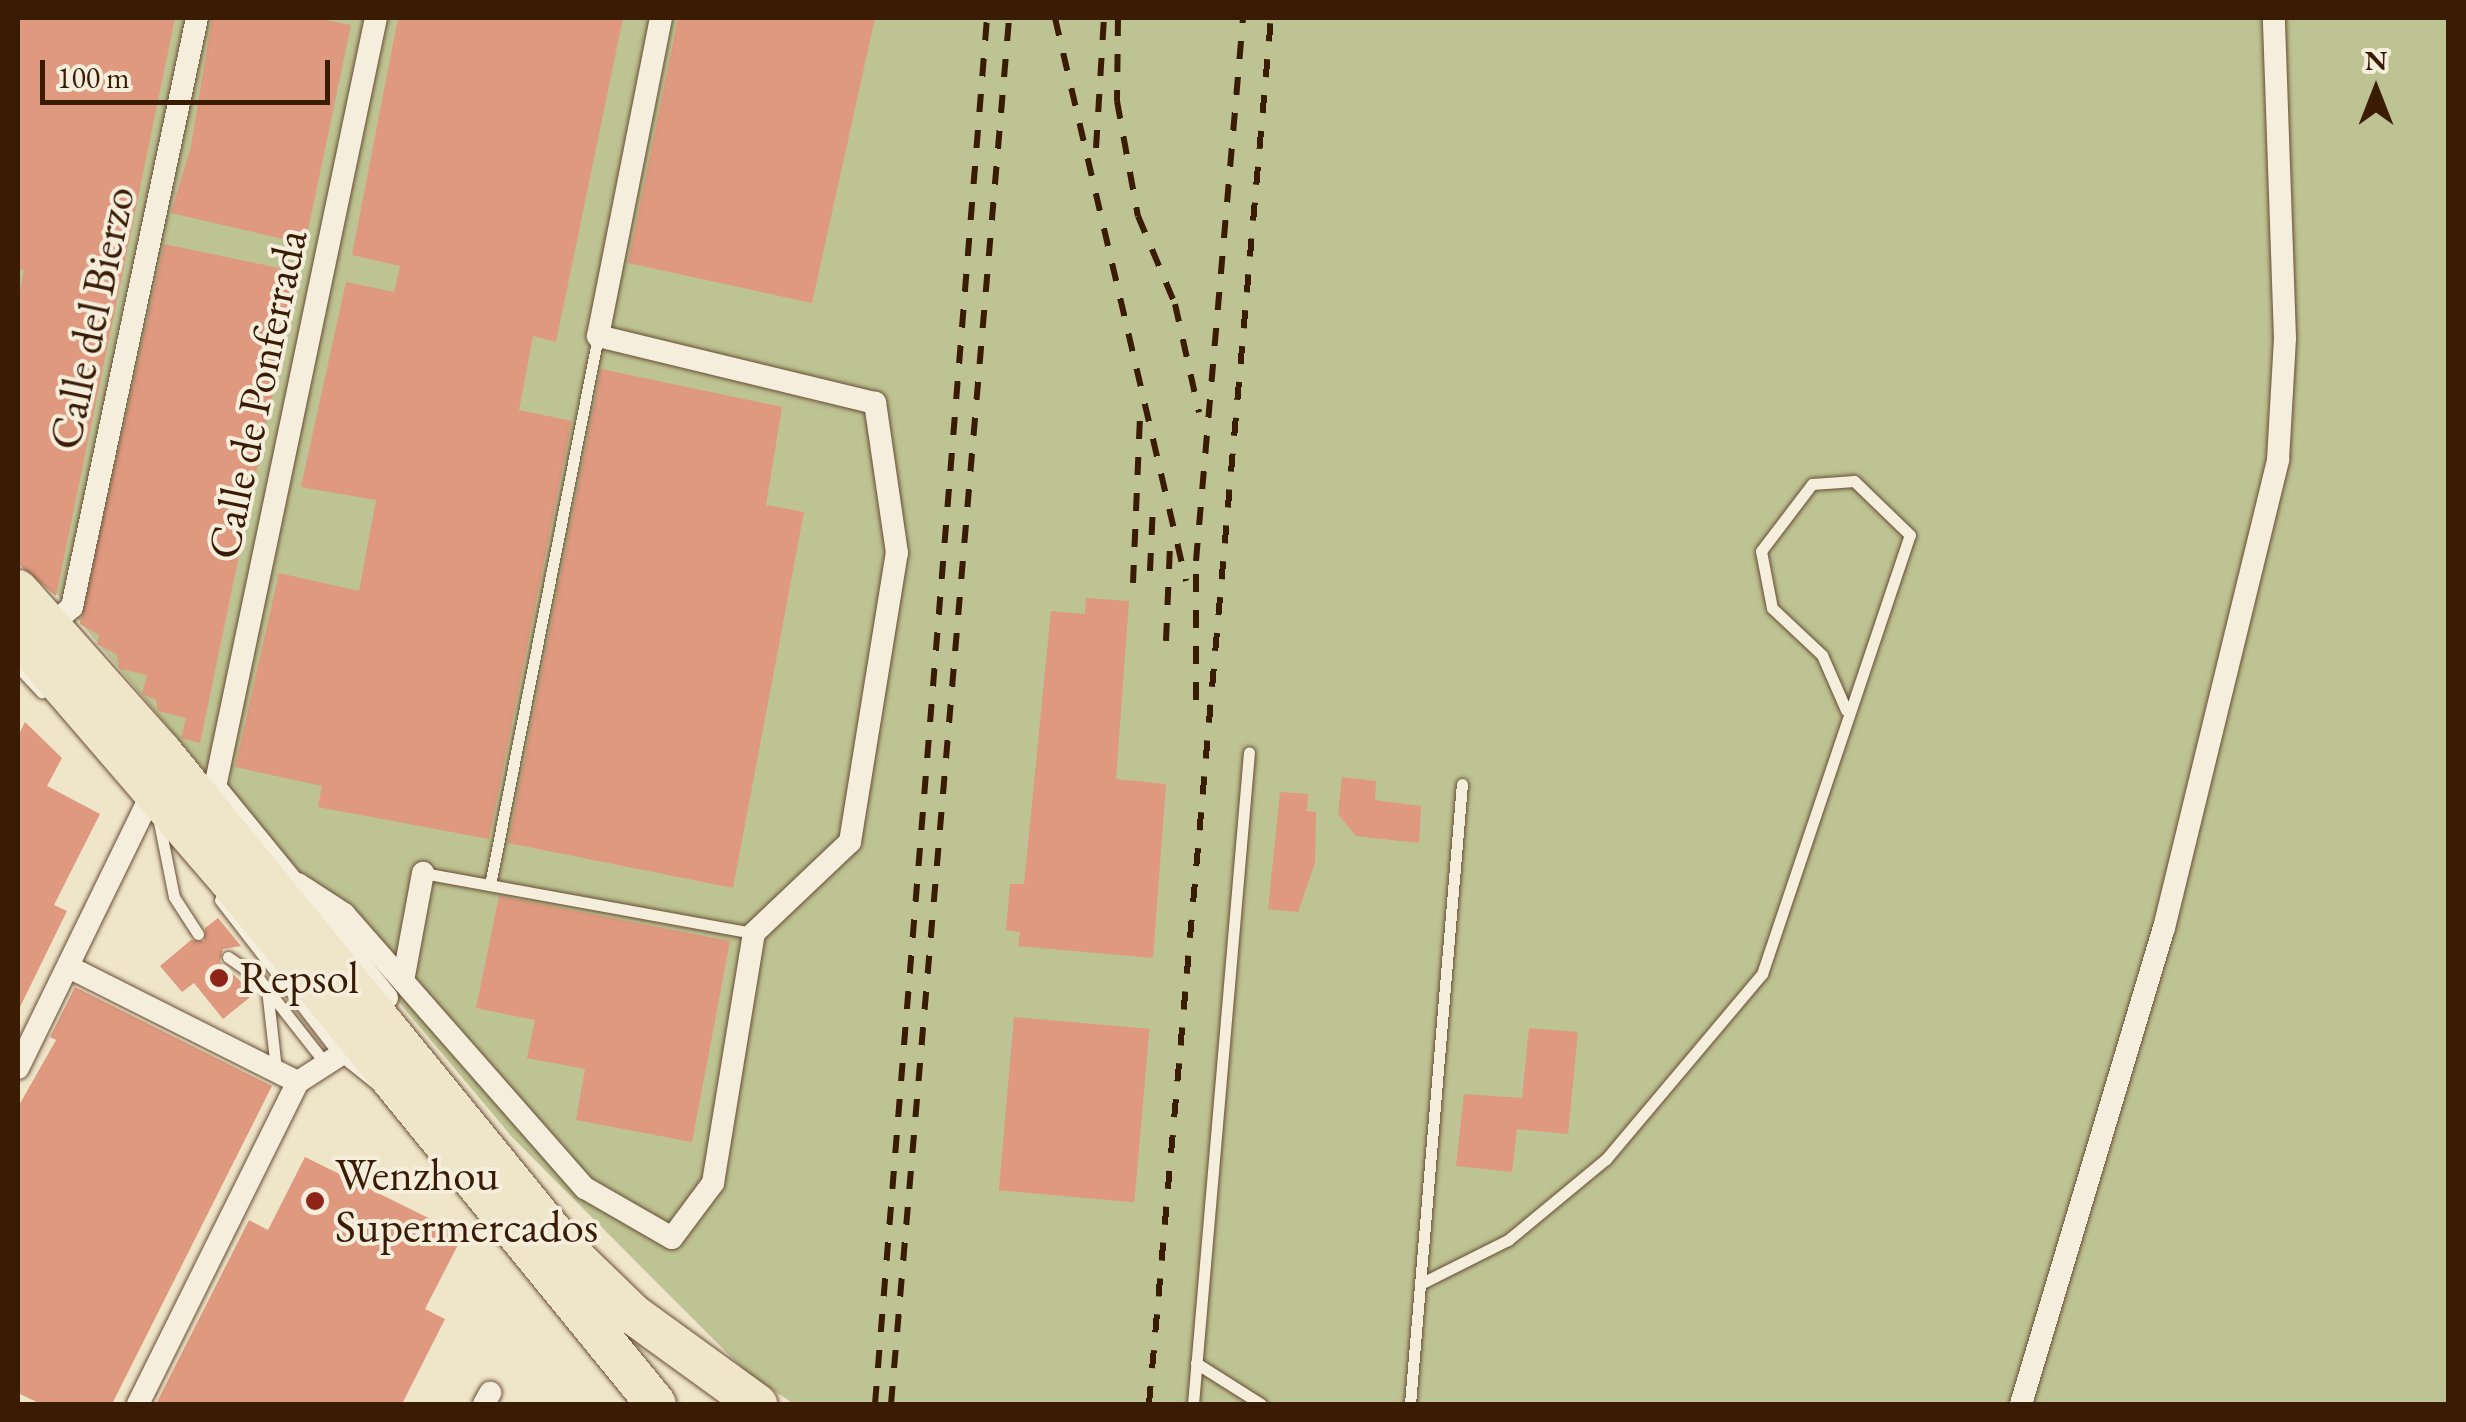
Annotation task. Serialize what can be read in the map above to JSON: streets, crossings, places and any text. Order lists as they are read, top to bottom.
{
  "streets": {
    "street": ["Calle del Bierzo", "Calle de Ponferrada"]
  },
  "places": ["Repsol", "Wenzhou Supermercados"],
  "scale_bar": "100 m",
  "north": "top"
}
